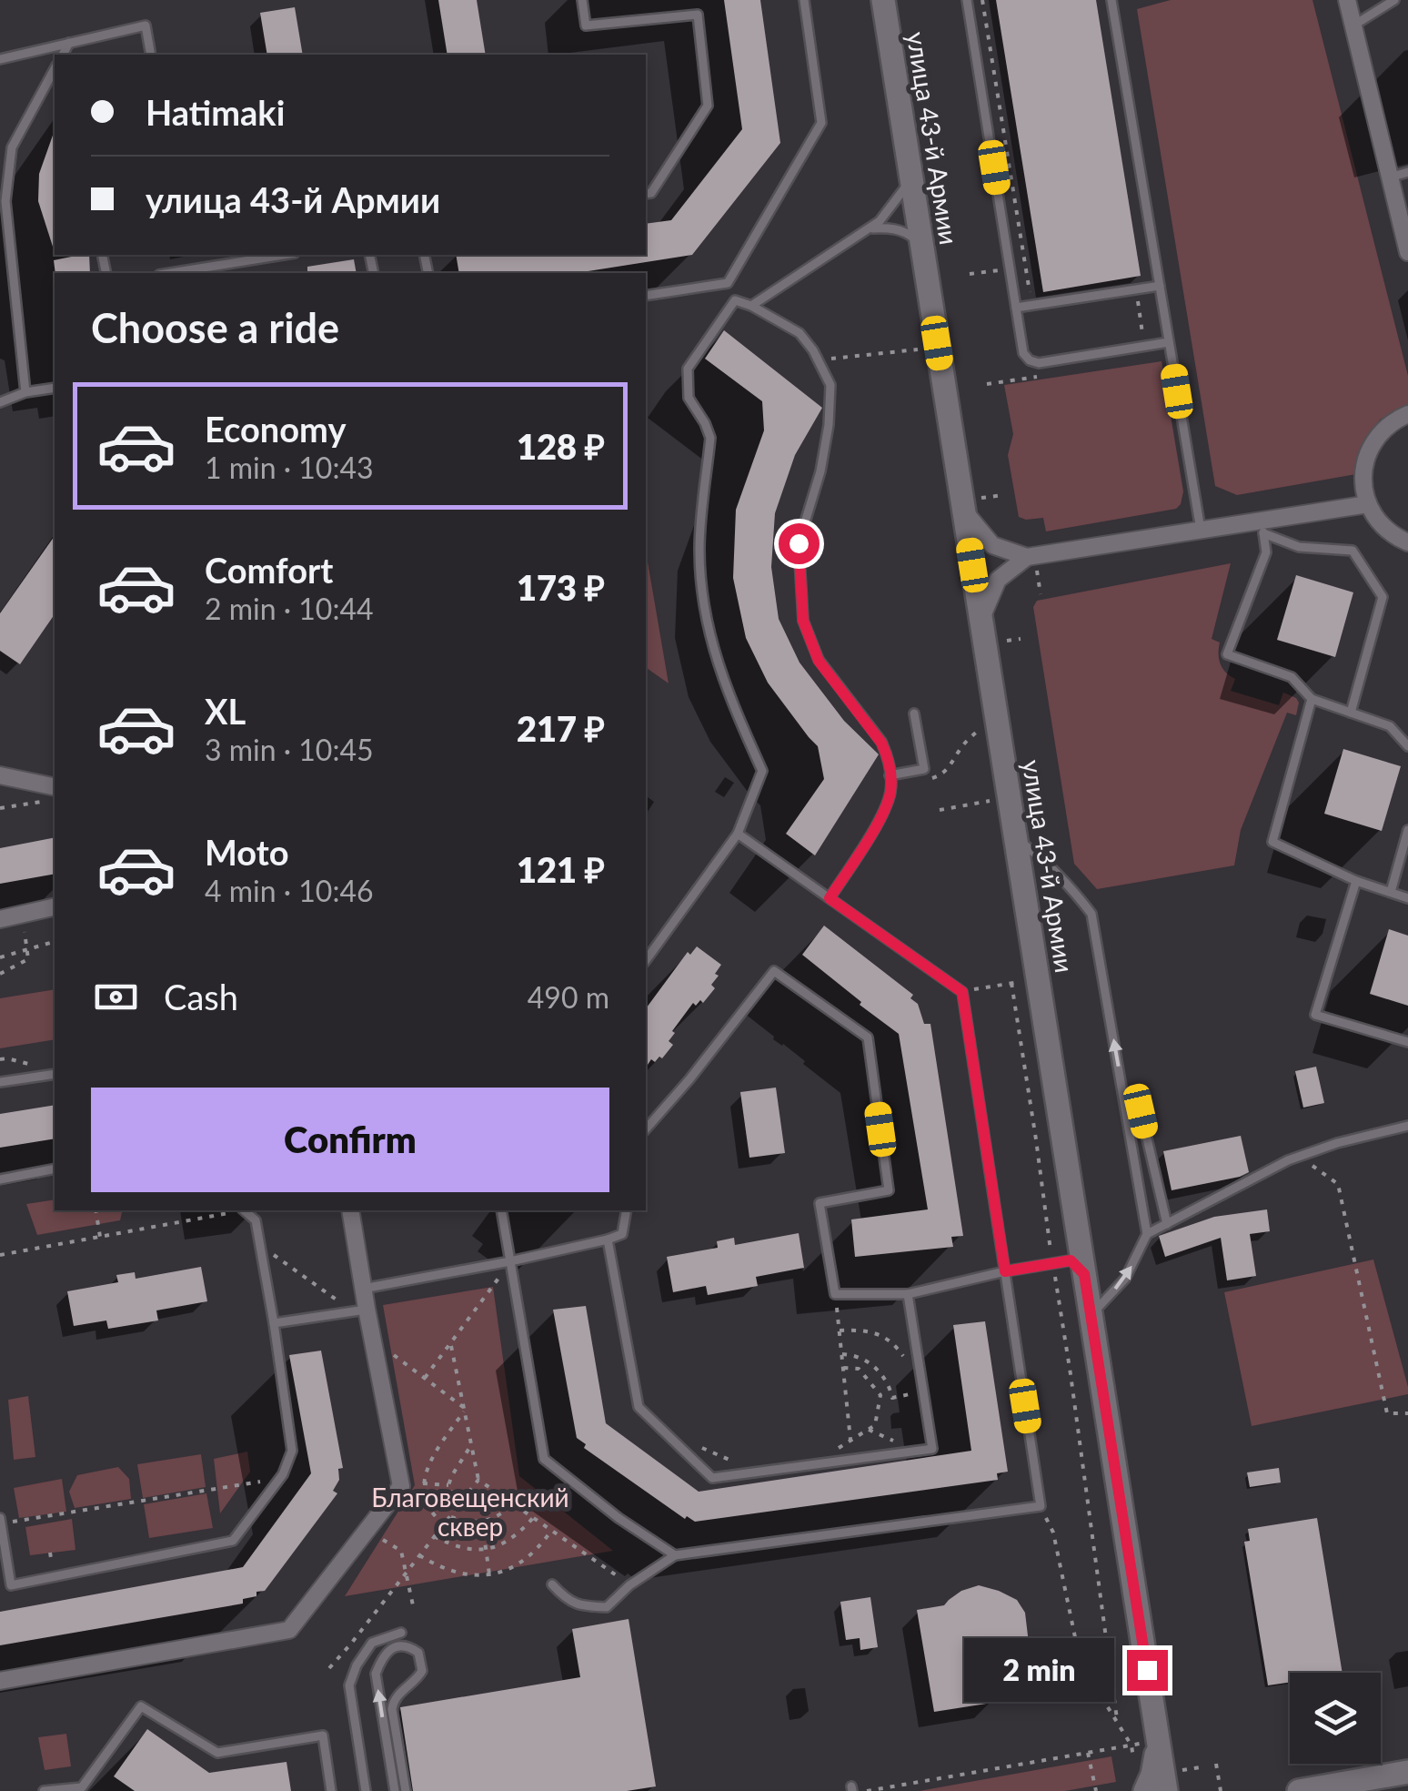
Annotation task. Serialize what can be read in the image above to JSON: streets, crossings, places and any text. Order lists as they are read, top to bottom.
{
  "streets": {
    "main road": ["улица 43-й Армии"]
  },
  "parks": ["Благовещенский сквер"],
  "page": {
    "banner": ["Hatimaki", "улица 43-й Армии"],
    "heading": "Choose a ride",
    "list": [
      {
        "name": "Economy",
        "note": "1 min · 10:43",
        "value": "128 ₽"
      },
      {
        "name": "Comfort",
        "note": "2 min · 10:44",
        "value": "173 ₽"
      },
      {
        "name": "XL",
        "note": "3 min · 10:45",
        "value": "217 ₽"
      },
      {
        "name": "Moto",
        "note": "4 min · 10:46",
        "value": "121 ₽"
      }
    ],
    "pay": ["Cash", "490 m"],
    "buttons": "Confirm",
    "bubble": "2 min"
  }
}
